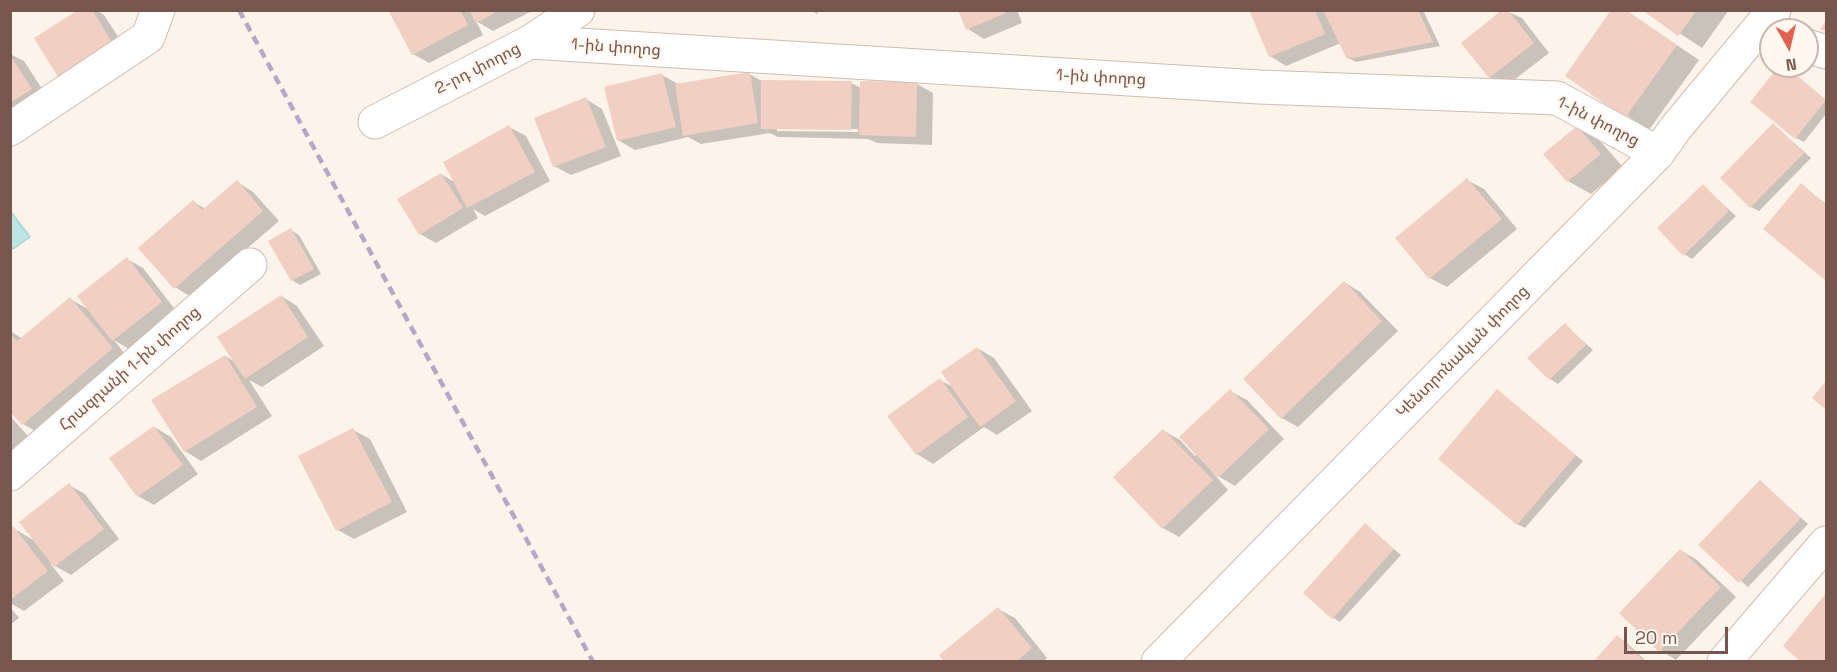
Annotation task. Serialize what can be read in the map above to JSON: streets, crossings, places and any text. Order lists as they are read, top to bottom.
{
  "streets": {
    "street": [
      "1-ին փողոց",
      "2-րդ փողոց",
      "Կենտրոնական փողոց",
      "Հրազդանի 1-ին փողոց"
    ]
  },
  "crossings": [
    ["1-ին փողոց", "2-րդ փողոց"],
    ["1-ին փողոց", "Կենտրոնական փողոց"]
  ],
  "scale_bar": "20 m",
  "north": "bottom"
}
